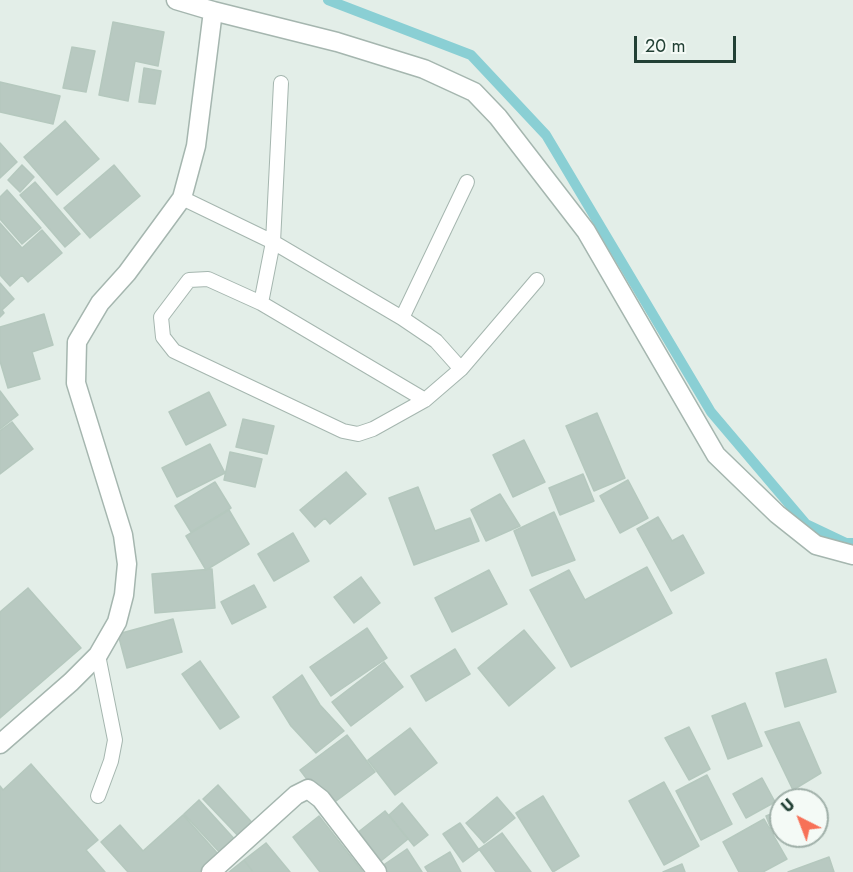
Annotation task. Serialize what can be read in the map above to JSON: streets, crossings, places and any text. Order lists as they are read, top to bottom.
{
  "scale_bar": "20 m",
  "north": "top left"
}
